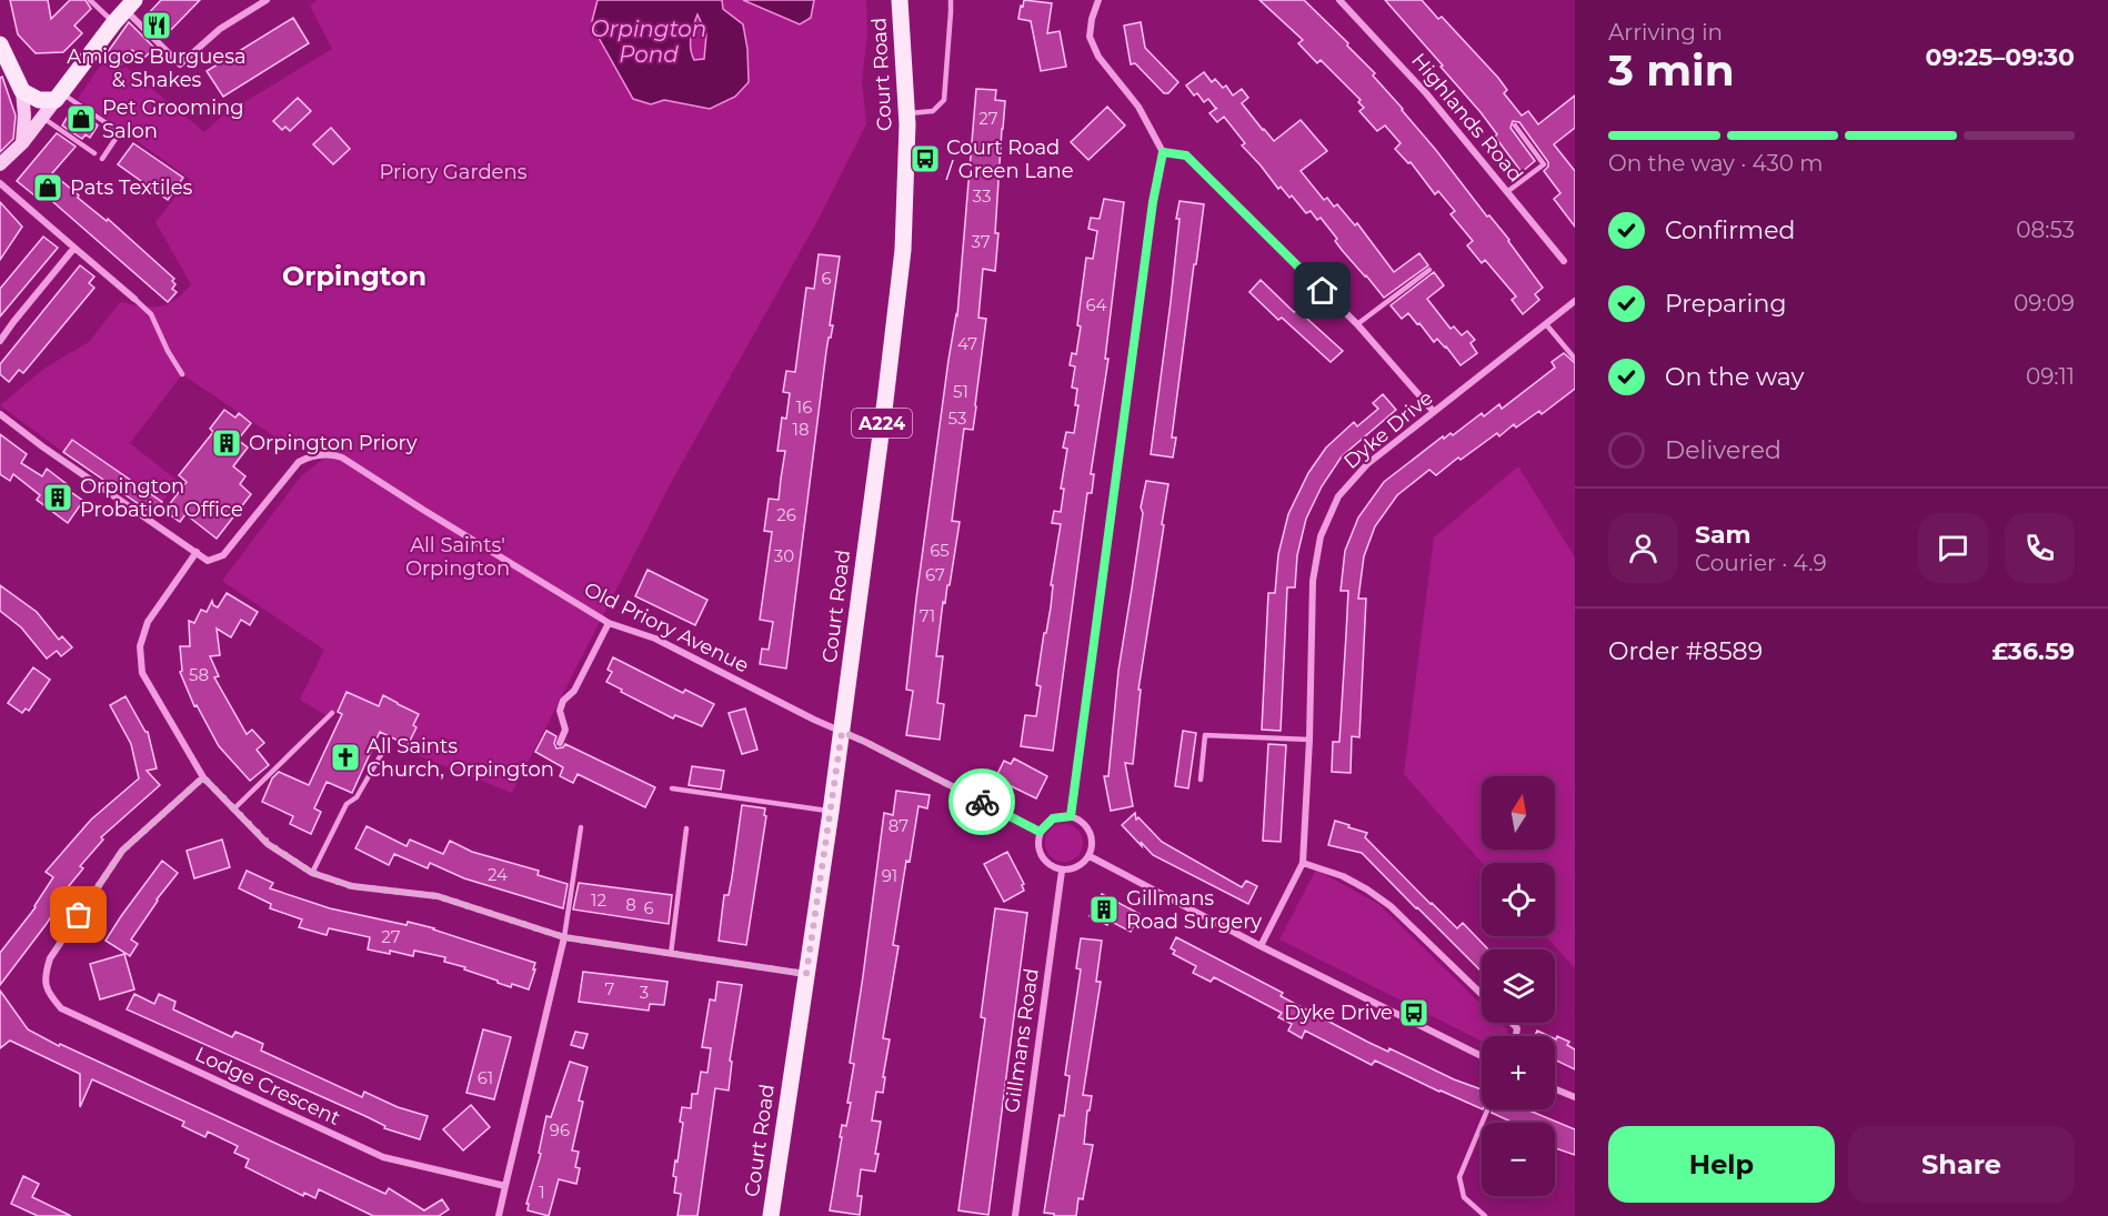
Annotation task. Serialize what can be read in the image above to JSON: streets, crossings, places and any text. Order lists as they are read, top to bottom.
{
  "streets": {
    "main road": ["Court Road", "A224"],
    "street": [
      "Highlands Road",
      "Dyke Drive",
      "Old Priory Avenue",
      "Gillmans Road",
      "Lodge Crescent"
    ]
  },
  "crossings": [
    ["Court Road", "Old Priory Avenue"],
    ["Old Priory Avenue", "Gillmans Road"]
  ],
  "districts": ["Orpington"],
  "water": ["Orpington Pond"],
  "parks": ["Priory Gardens", "All Saints' Orpington"],
  "places": {
    "restaurant": ["Amigos Burguesa & Shakes"],
    "shop": ["Pet Grooming Salon", "Pats Textiles"],
    "bus stop": ["Court Road / Green Lane", "Dyke Drive"],
    "building": ["Orpington Priory", "Orpington Probation Office", "Gillmans Road Surgery"],
    "church": ["All Saints Church, Orpington"]
  },
  "house_numbers": [
    "27",
    "33",
    "37",
    "6",
    "64",
    "47",
    "51",
    "16",
    "53",
    "18",
    "26",
    "65",
    "30",
    "67",
    "71",
    "58",
    "87",
    "24",
    "91",
    "12",
    "8",
    "6",
    "27",
    "7",
    "3",
    "61",
    "96",
    "1"
  ],
  "north": "top",
  "page": {
    "heading": ["3 min", "Arriving in", "09:25–09:30"],
    "panel": [
      "Sam",
      "Courier · 4.9",
      "Order #8589",
      "£36.59"
    ],
    "bar": "On the way · 430 m",
    "list": [
      ["Confirmed", "08:53"],
      ["Preparing", "09:09"],
      ["On the way", "09:11"],
      "Delivered"
    ],
    "map_buttons": ["+", "−"],
    "buttons": ["Help", "Share"]
  }
}
